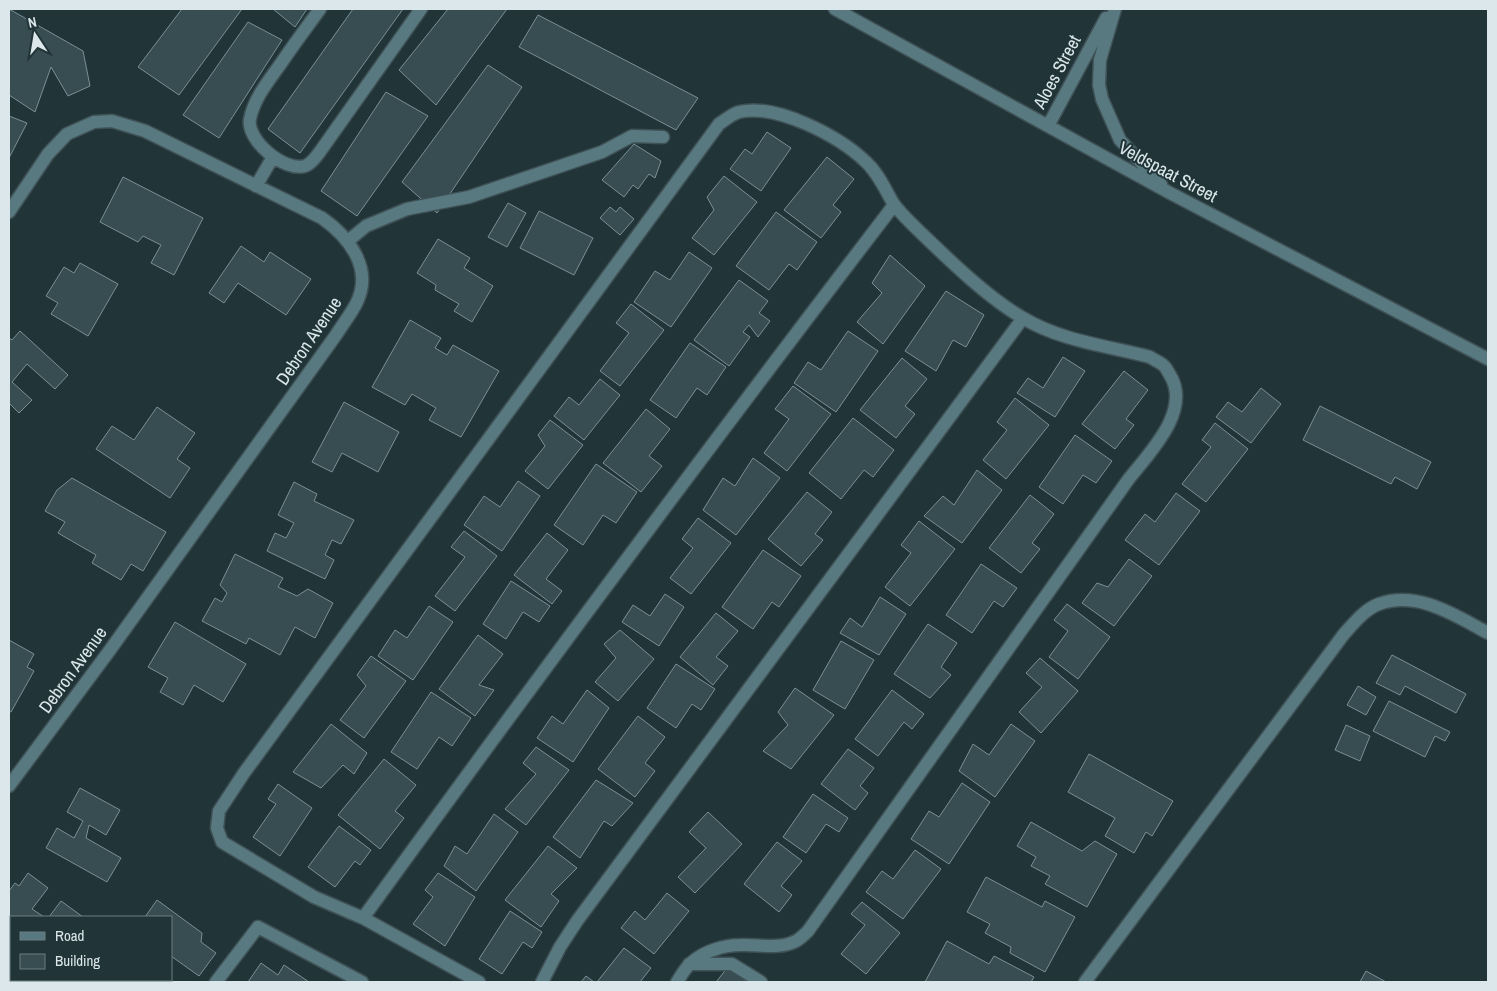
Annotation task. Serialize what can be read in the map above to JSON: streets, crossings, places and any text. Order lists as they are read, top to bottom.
{
  "streets": {
    "street": ["Aloes Street", "Veldspaat Street", "Debron Avenue"]
  },
  "crossings": [
    ["Aloes Street", "Veldspaat Street"]
  ],
  "legend": ["Road", "Building"],
  "north": "top"
}
